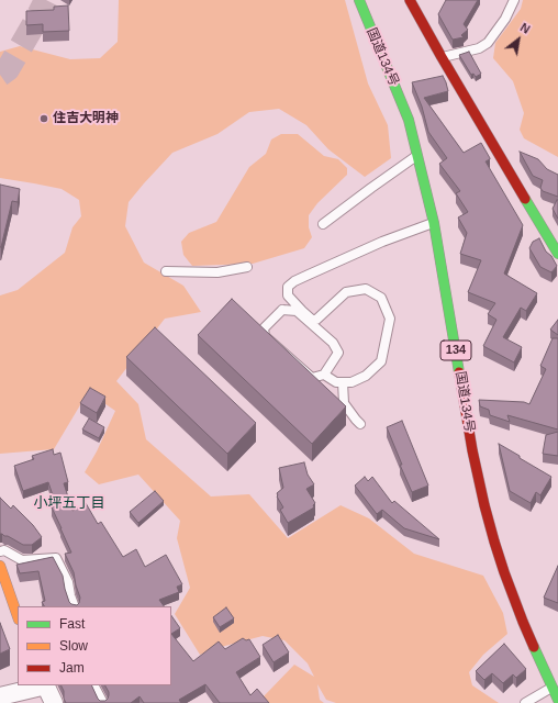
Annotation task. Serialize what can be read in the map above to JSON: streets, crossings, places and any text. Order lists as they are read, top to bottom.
{
  "streets": {
    "main road": ["国道134号", "134"]
  },
  "districts": ["小坪五丁目"],
  "places": ["住吉大明神"],
  "legend": ["Fast", "Slow", "Jam"],
  "north": "top right"
}
